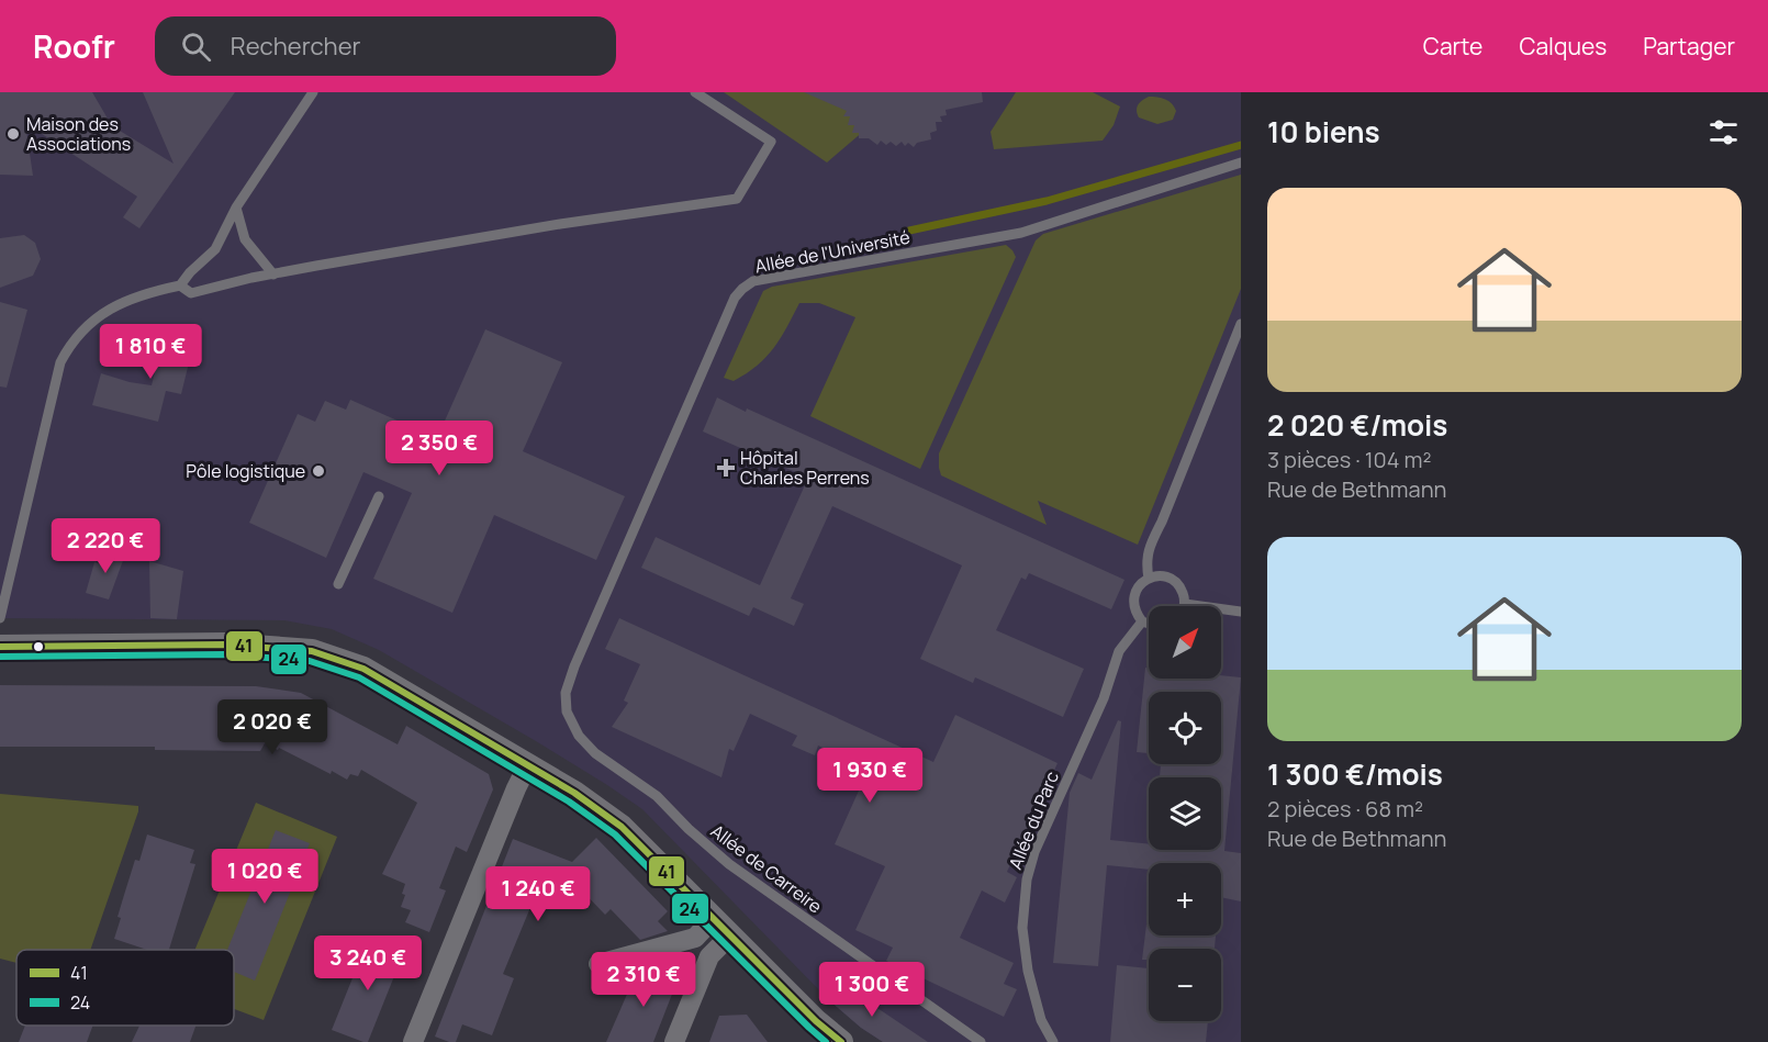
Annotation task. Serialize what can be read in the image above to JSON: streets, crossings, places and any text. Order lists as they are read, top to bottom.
{
  "streets": {
    "lane": ["Allée de l'Université", "Allée du Parc", "Allée de Carreire"]
  },
  "crossings": [
    ["Allée de l'Université", "Allée de Carreire"]
  ],
  "places": {
    "other": ["Maison des Associations", "Pôle logistique"],
    "health": ["Hôpital Charles Perrens"]
  },
  "lines": ["transit line 41", "transit line 24"],
  "legend": ["41", "24"],
  "north": "top right",
  "page": {
    "header": "Roofr",
    "search": "Rechercher",
    "nav": ["Carte", "Calques", "Partager"],
    "heading": "10 biens",
    "list": [
      {
        "name": "2 020 €/mois",
        "note": "3 pièces · 104 m² · Rue de Bethmann"
      },
      {
        "name": "1 300 €/mois",
        "note": "2 pièces · 68 m² · Rue de Bethmann"
      }
    ],
    "price": [
      "1 810 €",
      "2 350 €",
      "2 220 €",
      "2 020 €",
      "1 930 €",
      "1 020 €",
      "1 240 €",
      "3 240 €",
      "2 310 €",
      "1 300 €"
    ],
    "map_buttons": ["+", "−"]
  }
}
